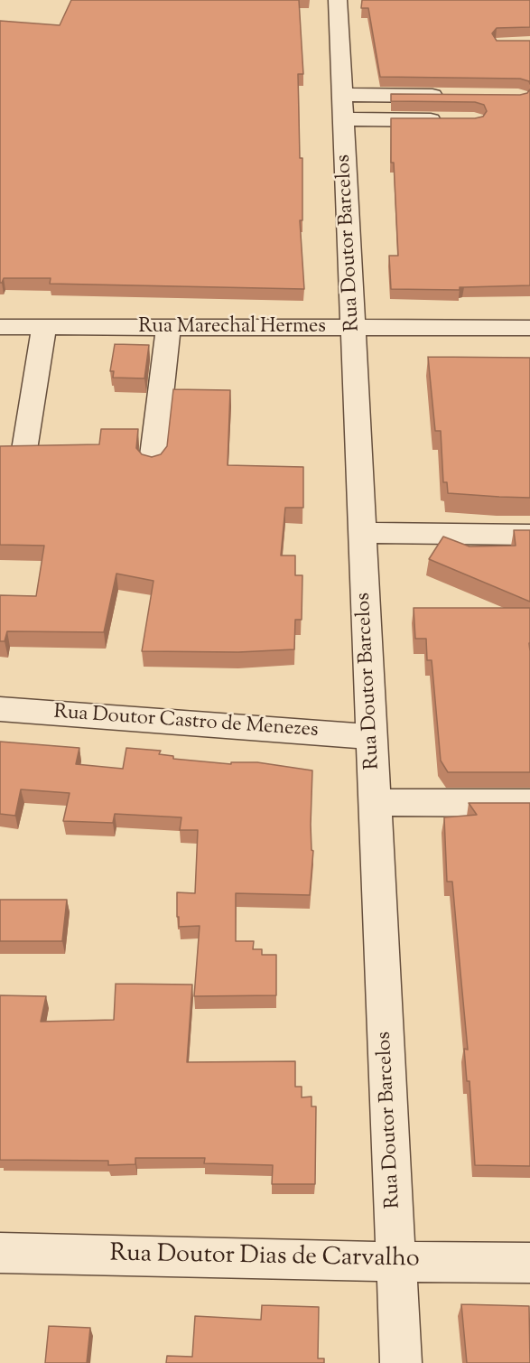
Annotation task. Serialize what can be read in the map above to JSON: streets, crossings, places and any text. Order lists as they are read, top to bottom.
{
  "streets": {
    "street": [
      "Rua Doutor Barcelos",
      "Rua Marechal Hermes",
      "Rua Doutor Castro de Menezes",
      "Rua Doutor Dias de Carvalho"
    ]
  },
  "crossings": [
    ["Rua Doutor Barcelos", "Rua Marechal Hermes"],
    ["Rua Doutor Barcelos", "Rua Doutor Castro de Menezes"],
    ["Rua Doutor Barcelos", "Rua Doutor Dias de Carvalho"]
  ]
}
